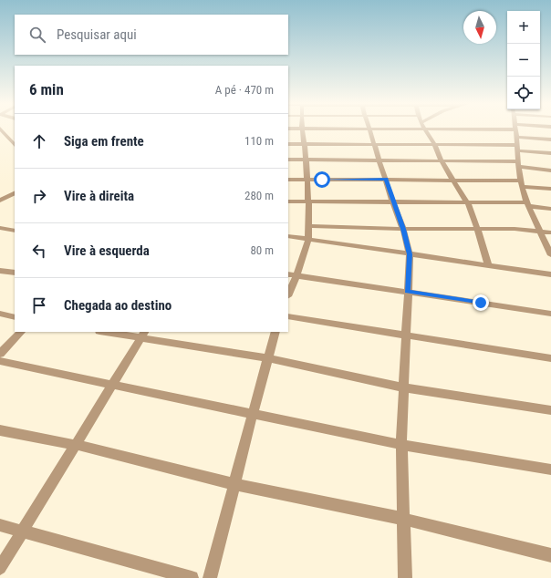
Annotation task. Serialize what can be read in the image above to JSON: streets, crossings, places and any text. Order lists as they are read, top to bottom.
{
  "north": "bottom",
  "page": {
    "map_buttons": ["+", "−"],
    "search": "Pesquisar aqui",
    "heading": ["6 min", "A pé · 470 m"],
    "list": [
      ["Siga em frente", "110 m"],
      ["Vire à direita", "280 m"],
      ["Vire à esquerda", "80 m"],
      "Chegada ao destino"
    ]
  }
}
